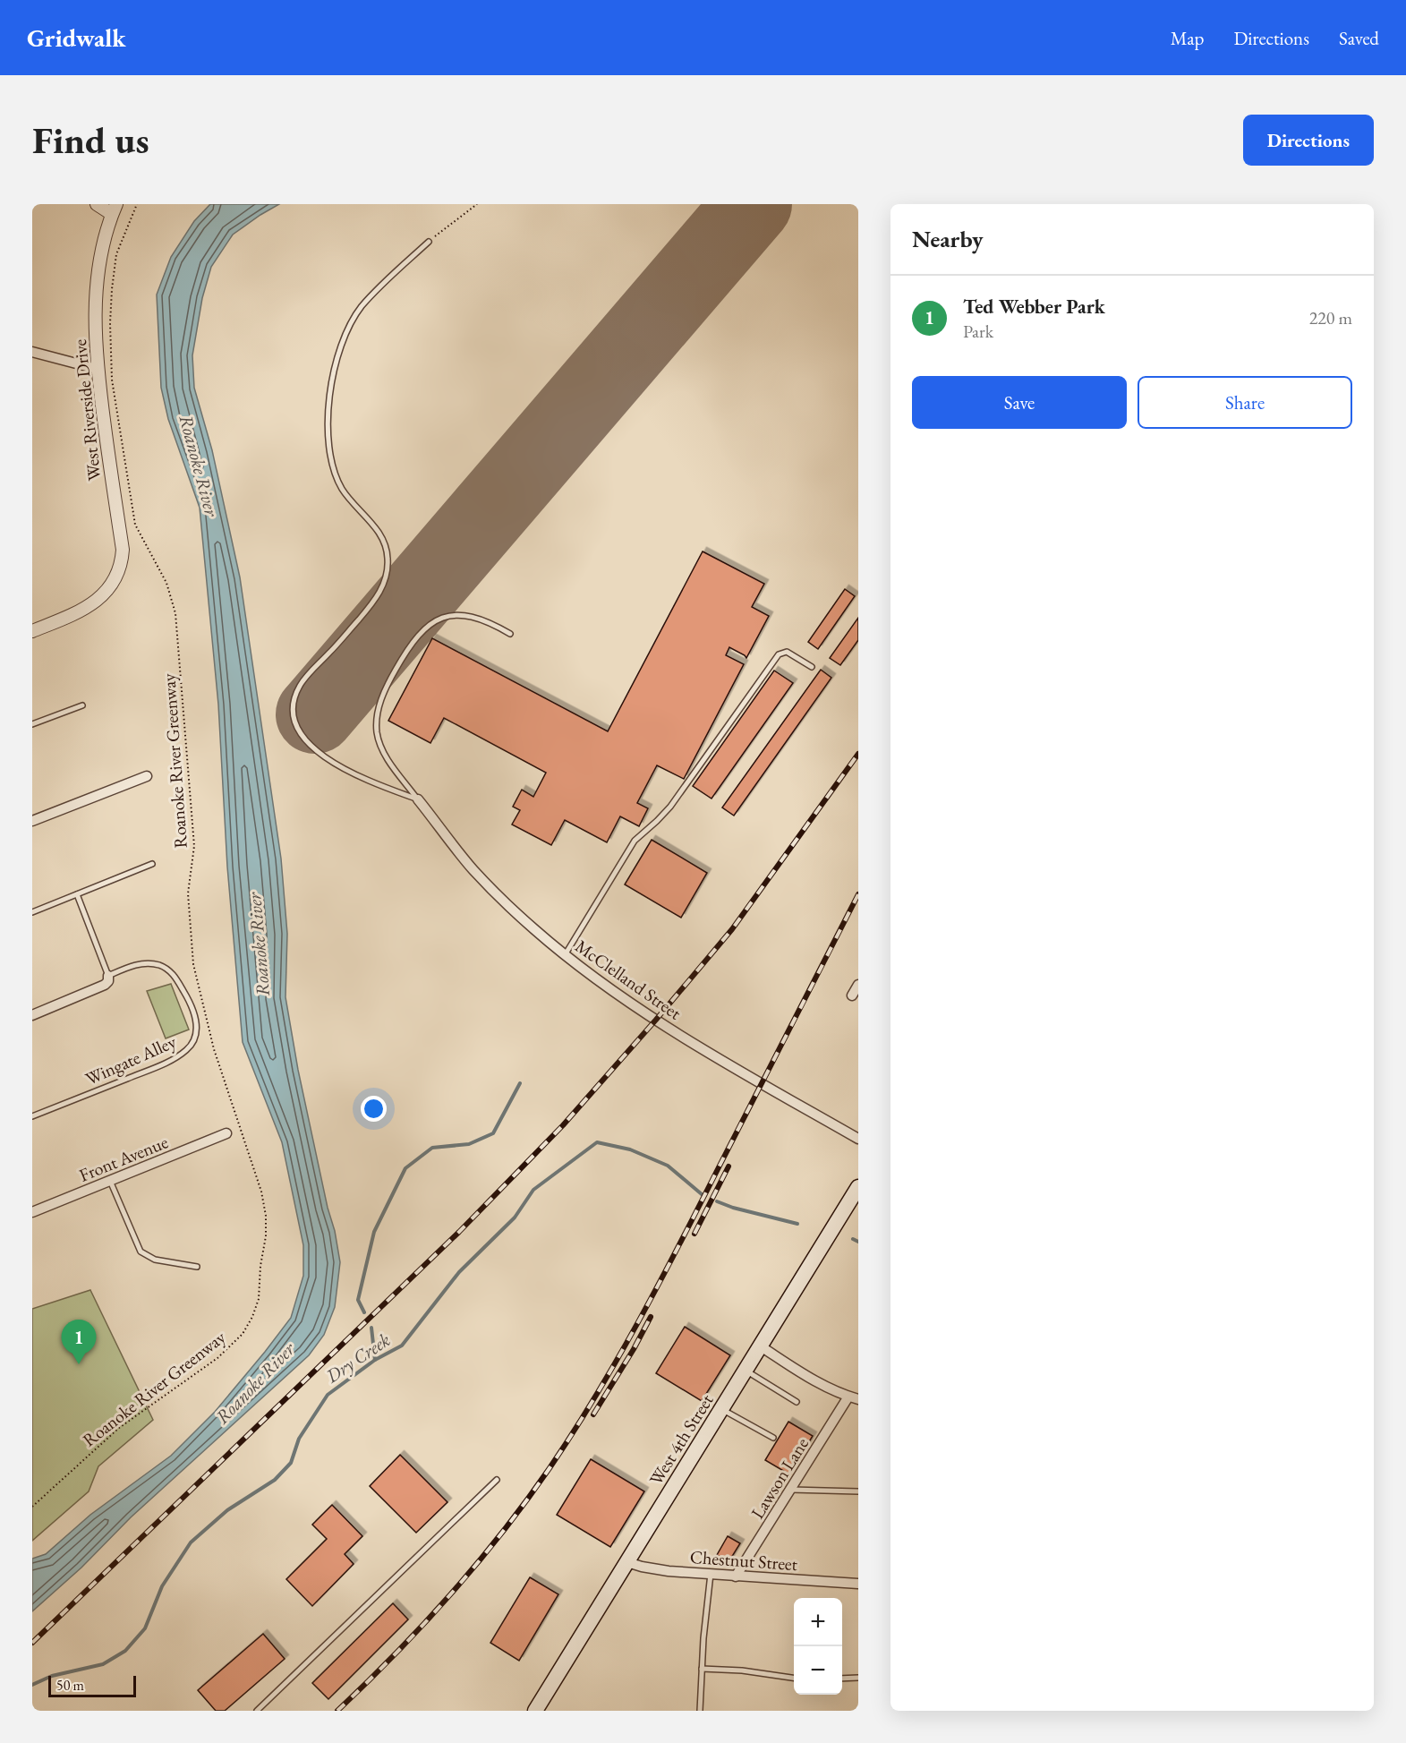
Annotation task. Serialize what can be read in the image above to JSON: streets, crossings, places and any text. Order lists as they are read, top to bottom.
{
  "streets": {
    "main road": ["West 4th Street"],
    "street": [
      "West Riverside Drive",
      "McClelland Street",
      "Front Avenue",
      "Lawson Lane",
      "Chestnut Street"
    ],
    "lane": ["Wingate Alley"],
    "path": ["Roanoke River Greenway"]
  },
  "crossings": [
    ["West 4th Street", "Chestnut Street"],
    ["Lawson Lane", "Chestnut Street"]
  ],
  "water": ["Roanoke River", "Dry Creek"],
  "scale_bar": "50 m",
  "page": {
    "header": "Gridwalk",
    "nav": ["Map", "Directions", "Saved"],
    "buttons": [
      "Directions",
      ["Save", "Share"]
    ],
    "title": "Find us",
    "heading": "Nearby",
    "list": [
      {
        "mark": "1",
        "name": "Ted Webber Park",
        "note": "Park",
        "value": "220 m"
      }
    ],
    "pins": "1",
    "map_buttons": ["+", "−"],
    "scale": "50 m"
  }
}
